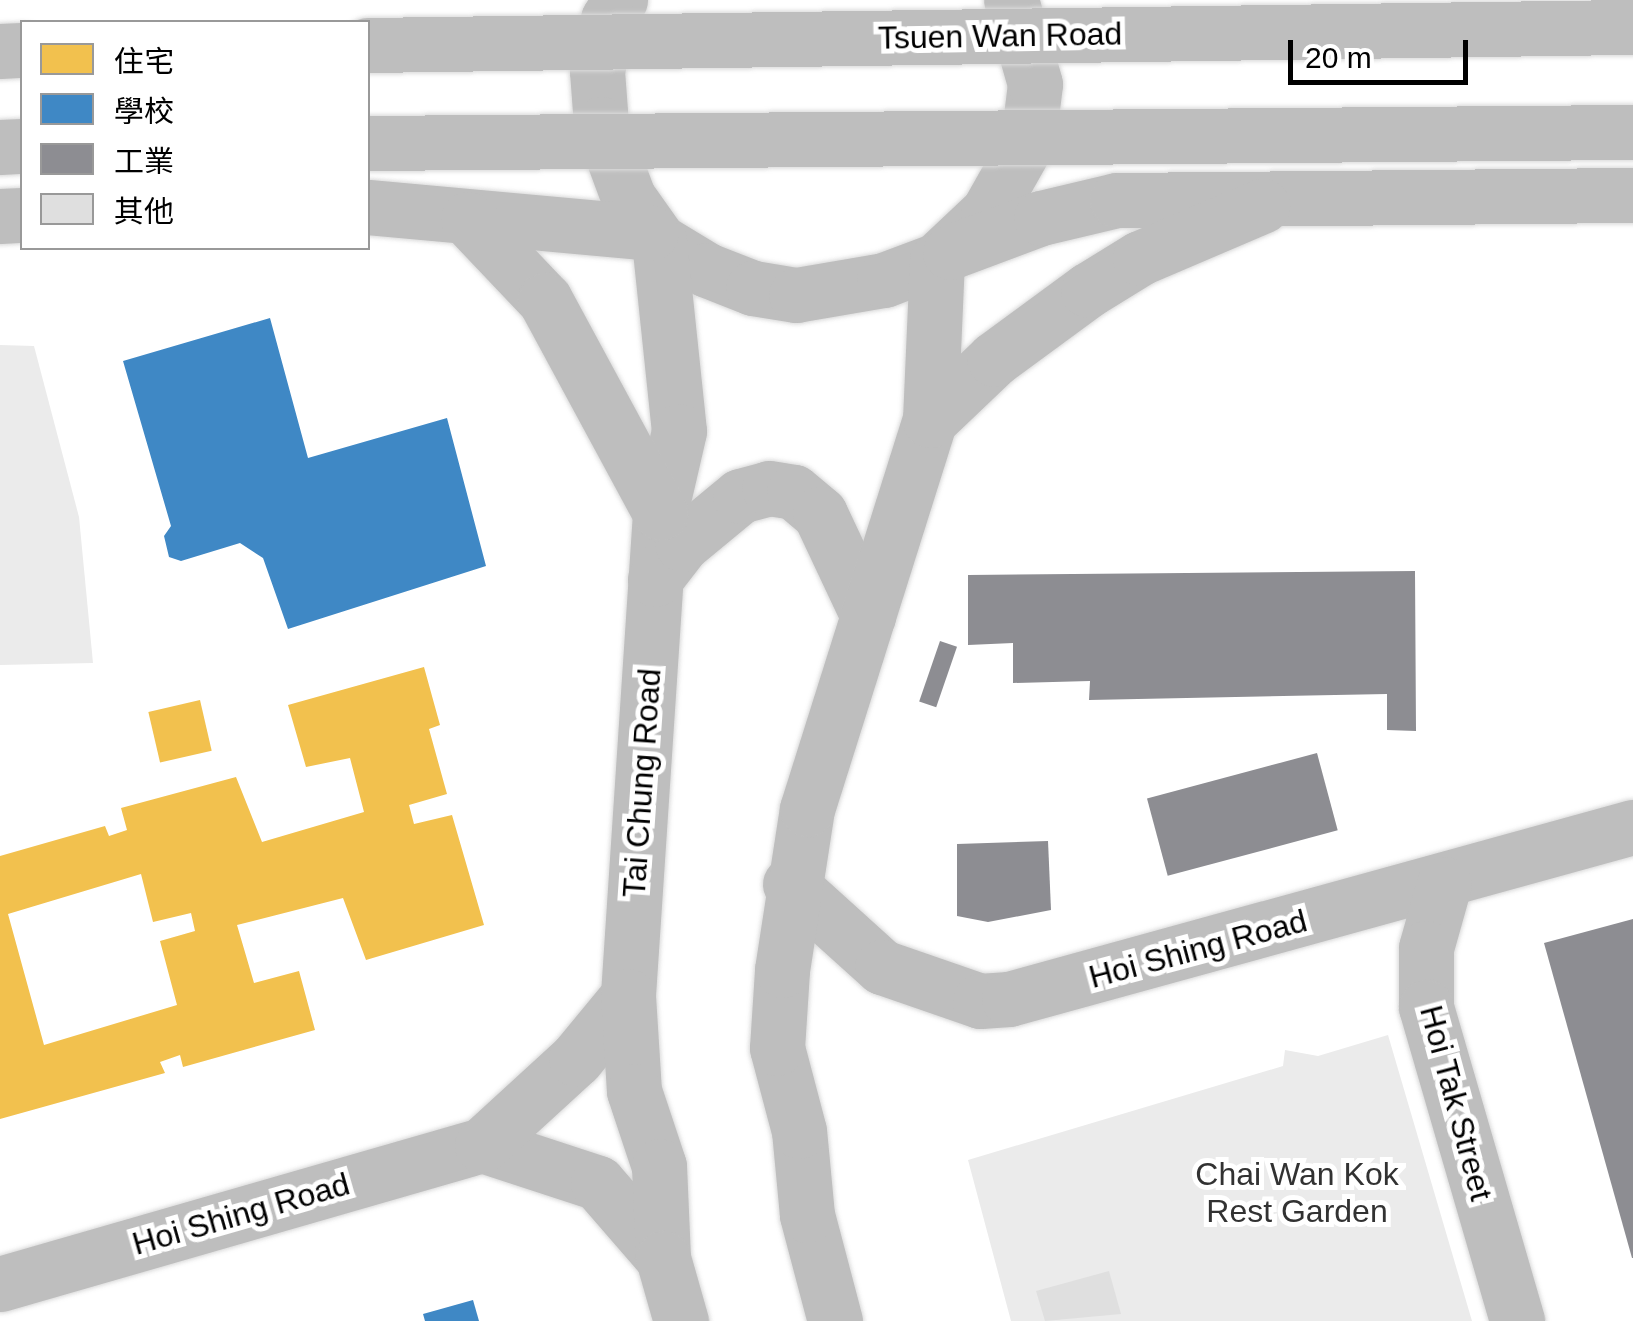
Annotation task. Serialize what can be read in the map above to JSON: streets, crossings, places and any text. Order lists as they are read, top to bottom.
{
  "streets": {
    "main road": [
      "Tsuen Wan Road",
      "Tai Chung Road",
      "Hoi Shing Road",
      "Hoi Tak Street"
    ]
  },
  "crossings": [
    ["Tai Chung Road", "Hoi Shing Road"],
    ["Hoi Shing Road", "Hoi Tak Street"]
  ],
  "parks": ["Chai Wan Kok Rest Garden"],
  "legend": [
    "住宅",
    "學校",
    "工業",
    "其他"
  ],
  "scale_bar": "20 m"
}
